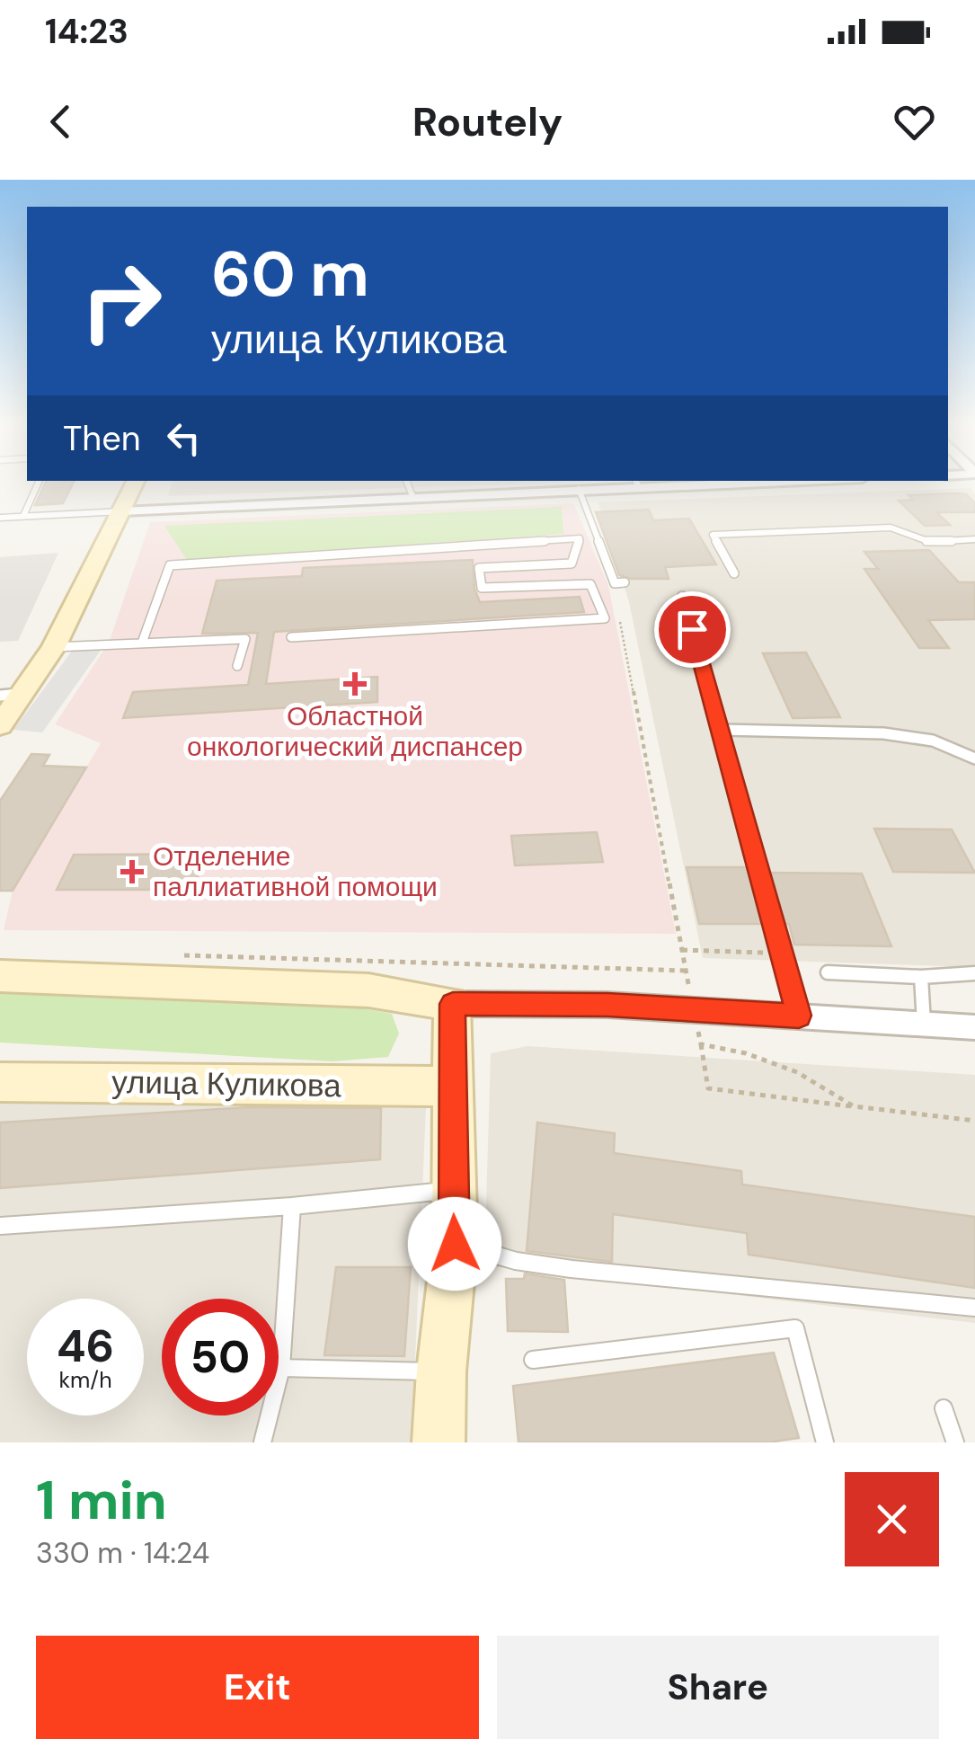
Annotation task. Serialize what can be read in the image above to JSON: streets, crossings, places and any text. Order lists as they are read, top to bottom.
{
  "streets": {
    "main road": ["улица Куликова"]
  },
  "places": {
    "health": ["Областной онкологический диспансер", "Отделение паллиативной помощи"]
  },
  "page": {
    "status": "14:23",
    "header": "Routely",
    "turn": ["60 m", "улица Куликова"],
    "then": "Then",
    "speed": "46 km/h",
    "limit": "50",
    "heading": ["1 min", "330 m · 14:24"],
    "buttons": ["Exit", "Share"]
  }
}
